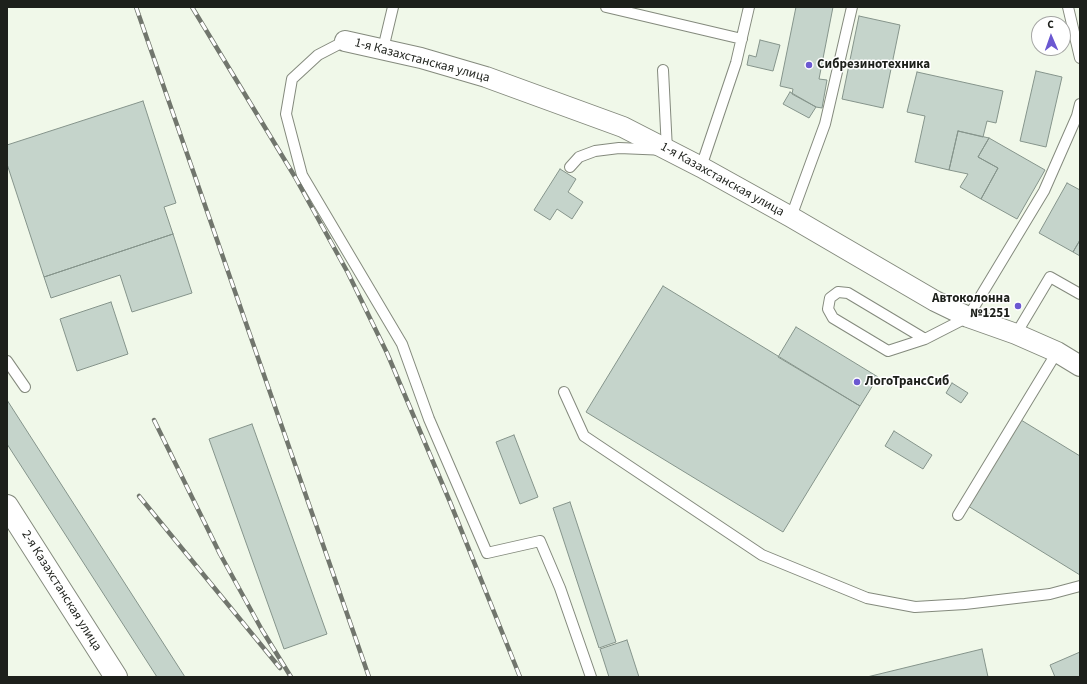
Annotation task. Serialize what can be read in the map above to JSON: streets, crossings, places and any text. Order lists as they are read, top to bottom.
{
  "streets": {
    "street": ["1-я Казахстанская улица", "2-я Казахстанская улица"]
  },
  "places": ["Сибрезинотехника", "Автоколонна №1251", "ЛогоТрансСиб"],
  "north": "top"
}
